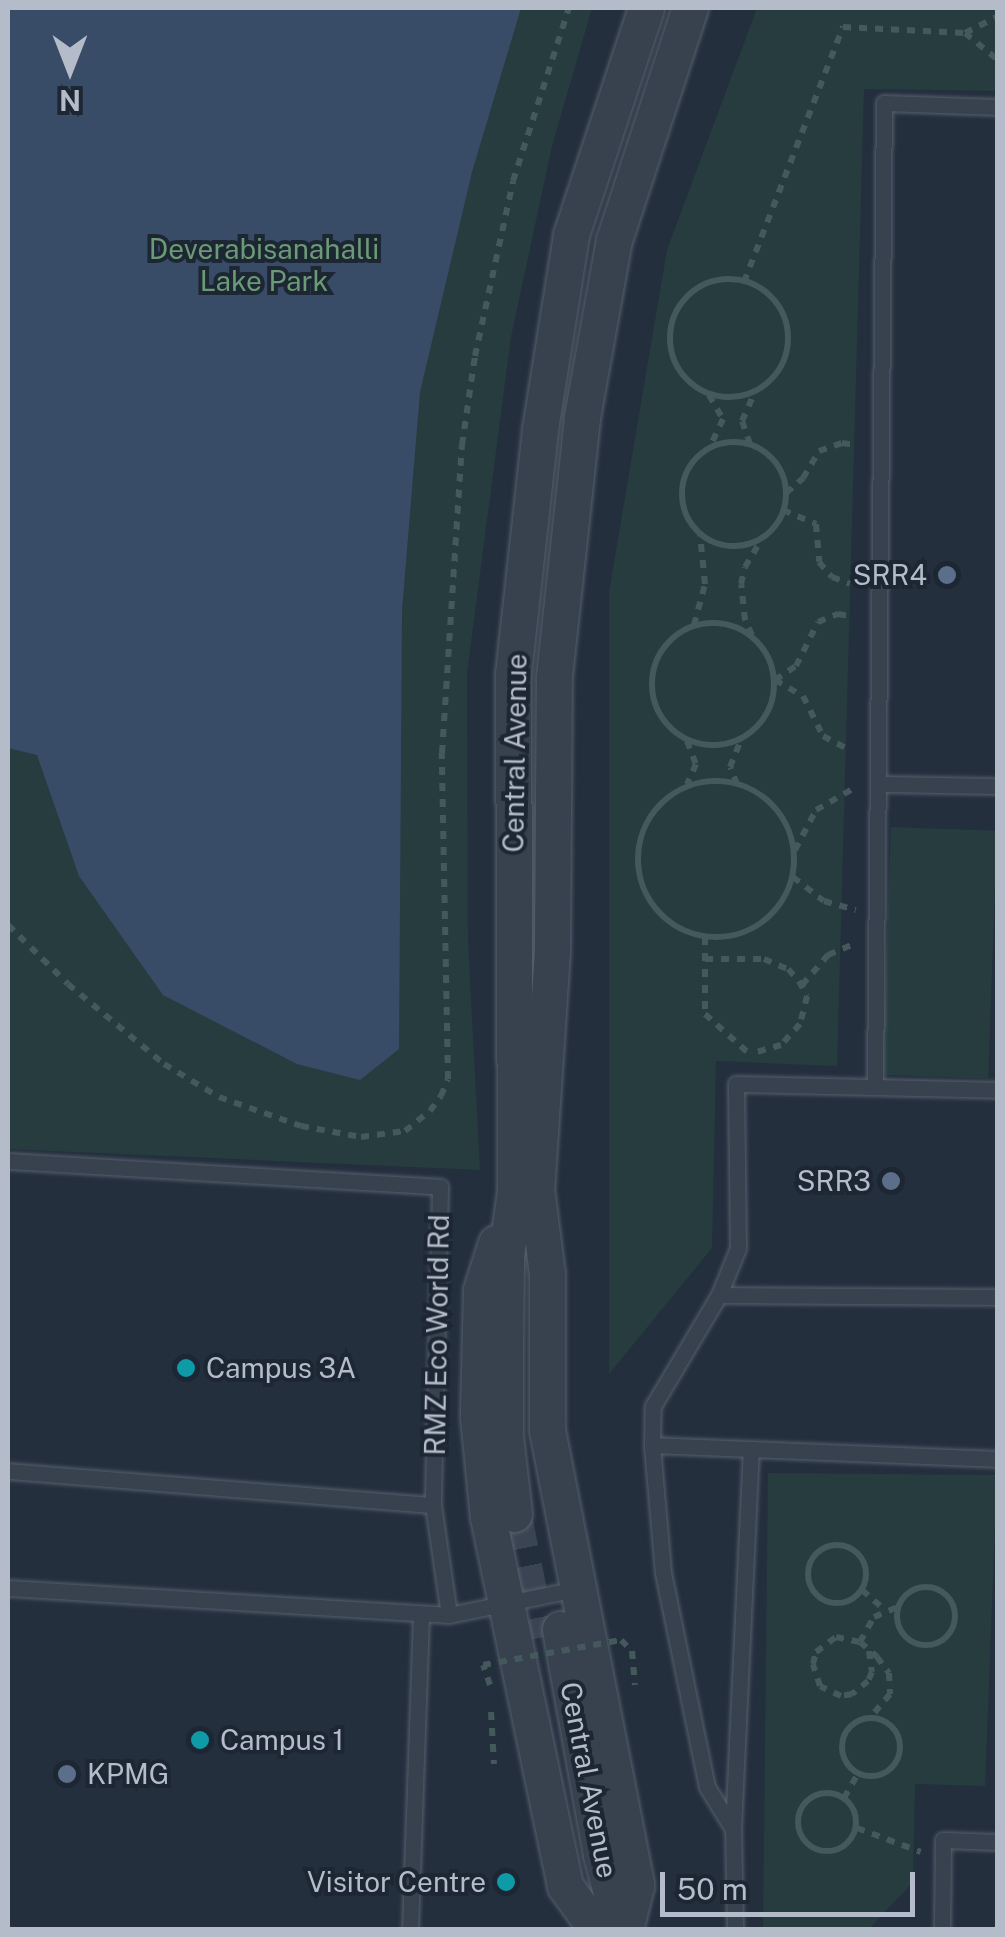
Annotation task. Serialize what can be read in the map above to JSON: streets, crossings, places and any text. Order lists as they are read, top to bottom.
{
  "streets": {
    "street": ["Central Avenue"],
    "lane": ["RMZ Eco World Rd"]
  },
  "parks": ["Deverabisanahalli Lake Park"],
  "places": [
    "SRR4",
    "SRR3",
    "Campus 3A",
    "Campus 1",
    "KPMG",
    "Visitor Centre"
  ],
  "scale_bar": "50 m",
  "north": "bottom"
}
